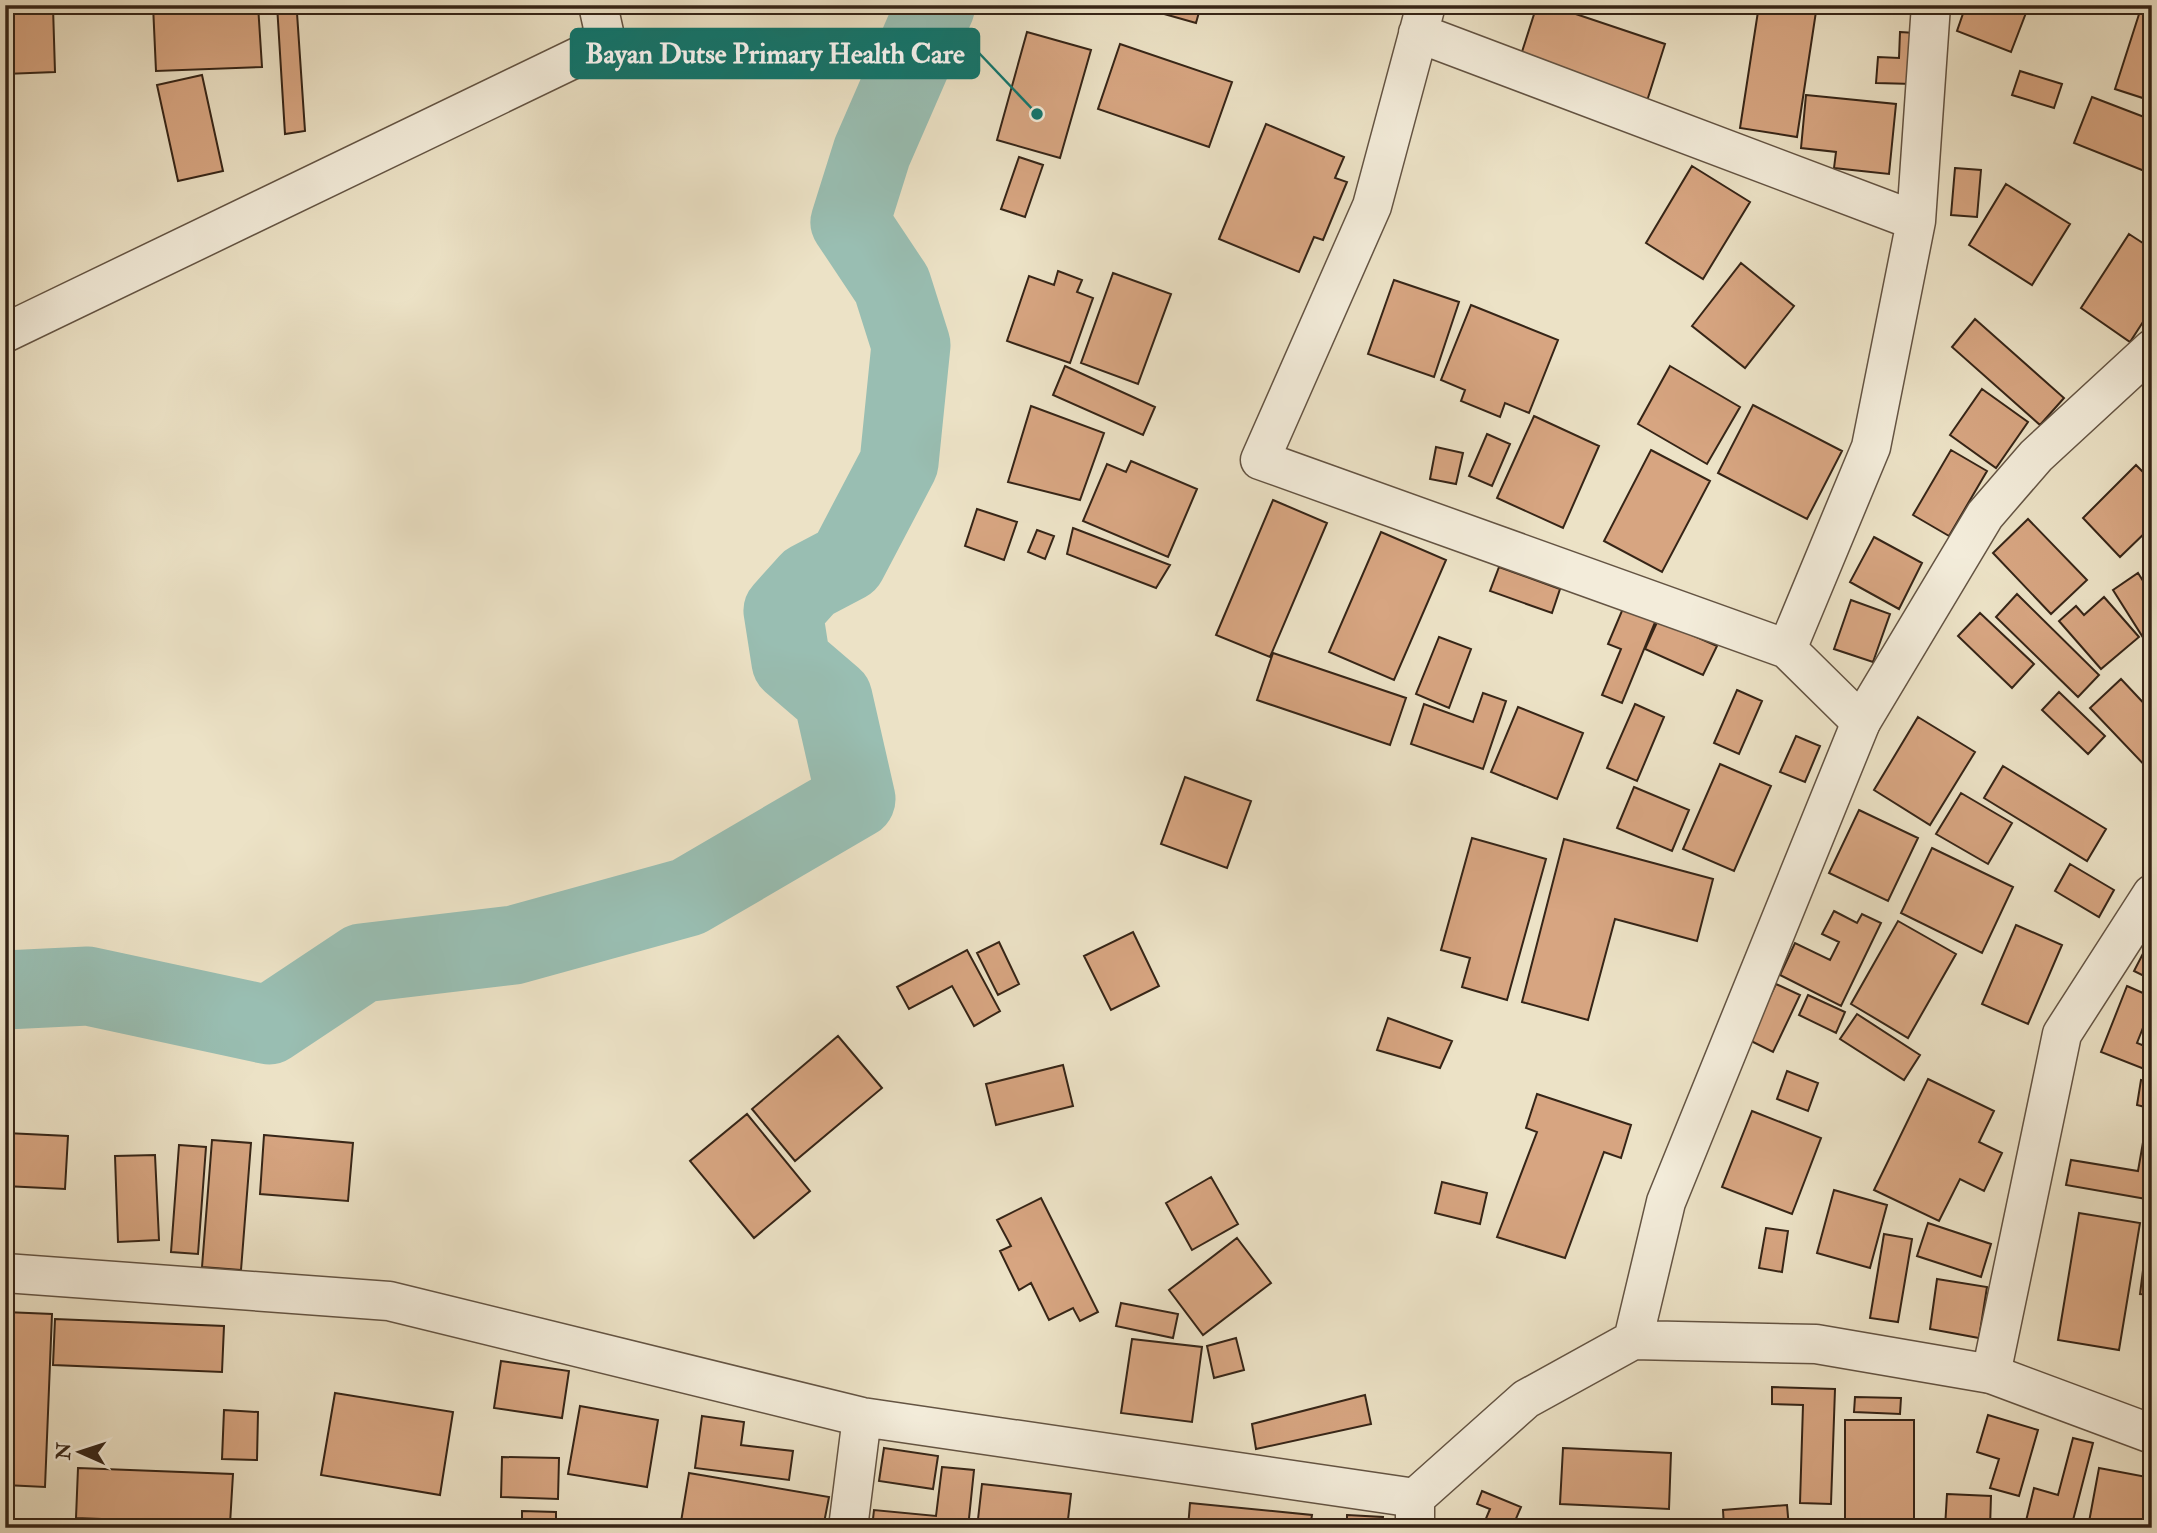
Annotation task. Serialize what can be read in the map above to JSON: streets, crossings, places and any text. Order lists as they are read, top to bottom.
{
  "places": ["Bayan Dutse Primary Health Care"],
  "north": "left"
}
